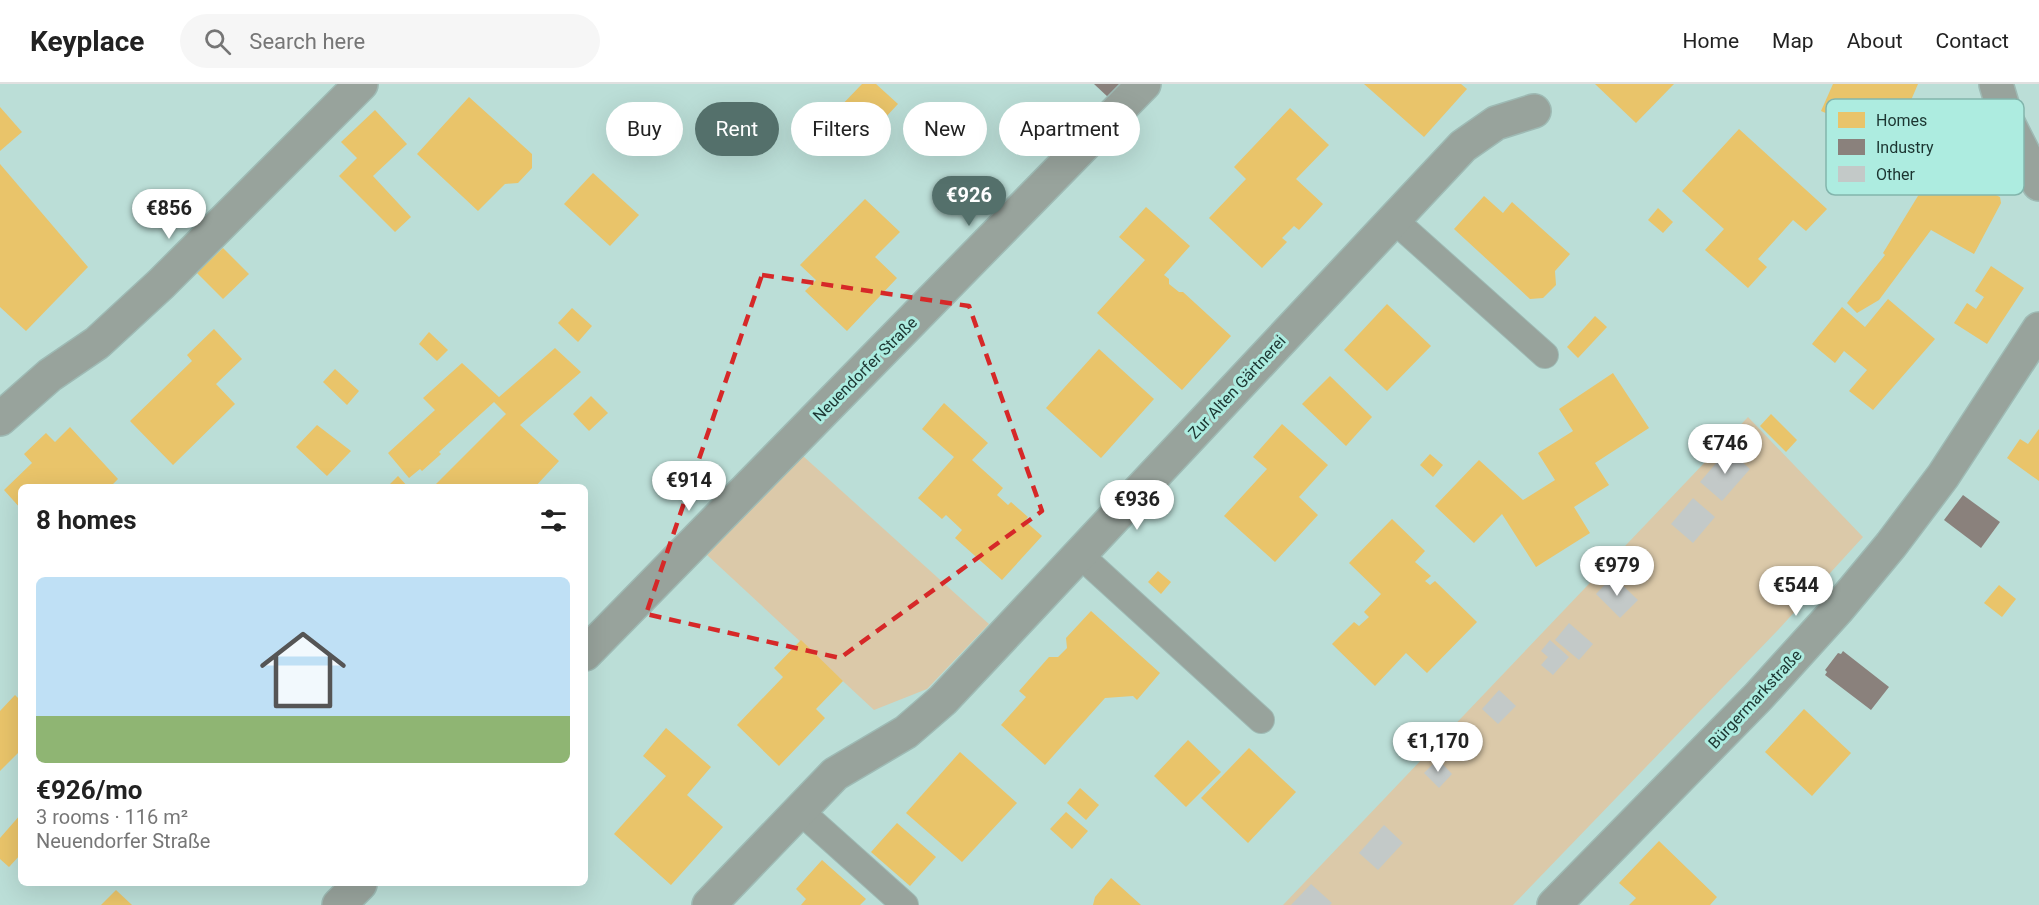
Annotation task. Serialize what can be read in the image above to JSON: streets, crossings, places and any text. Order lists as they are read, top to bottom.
{
  "streets": {
    "street": ["Neuendorfer Straße", "Zur Alten Gärtnerei", "Bürgermarkstraße"]
  },
  "legend": ["Homes", "Industry", "Other"],
  "page": {
    "header": "Keyplace",
    "search": "Search here",
    "nav": [
      "Home",
      "Map",
      "About",
      "Contact"
    ],
    "chip": [
      "Buy",
      "Rent",
      "Filters",
      "New",
      "Apartment"
    ],
    "price": [
      "€926",
      "€856",
      "€746",
      "€914",
      "€936",
      "€979",
      "€544",
      "€1,170"
    ],
    "heading": "8 homes",
    "list": [
      {
        "name": "€926/mo",
        "note": "3 rooms · 116 m² · Neuendorfer Straße"
      }
    ]
  }
}
